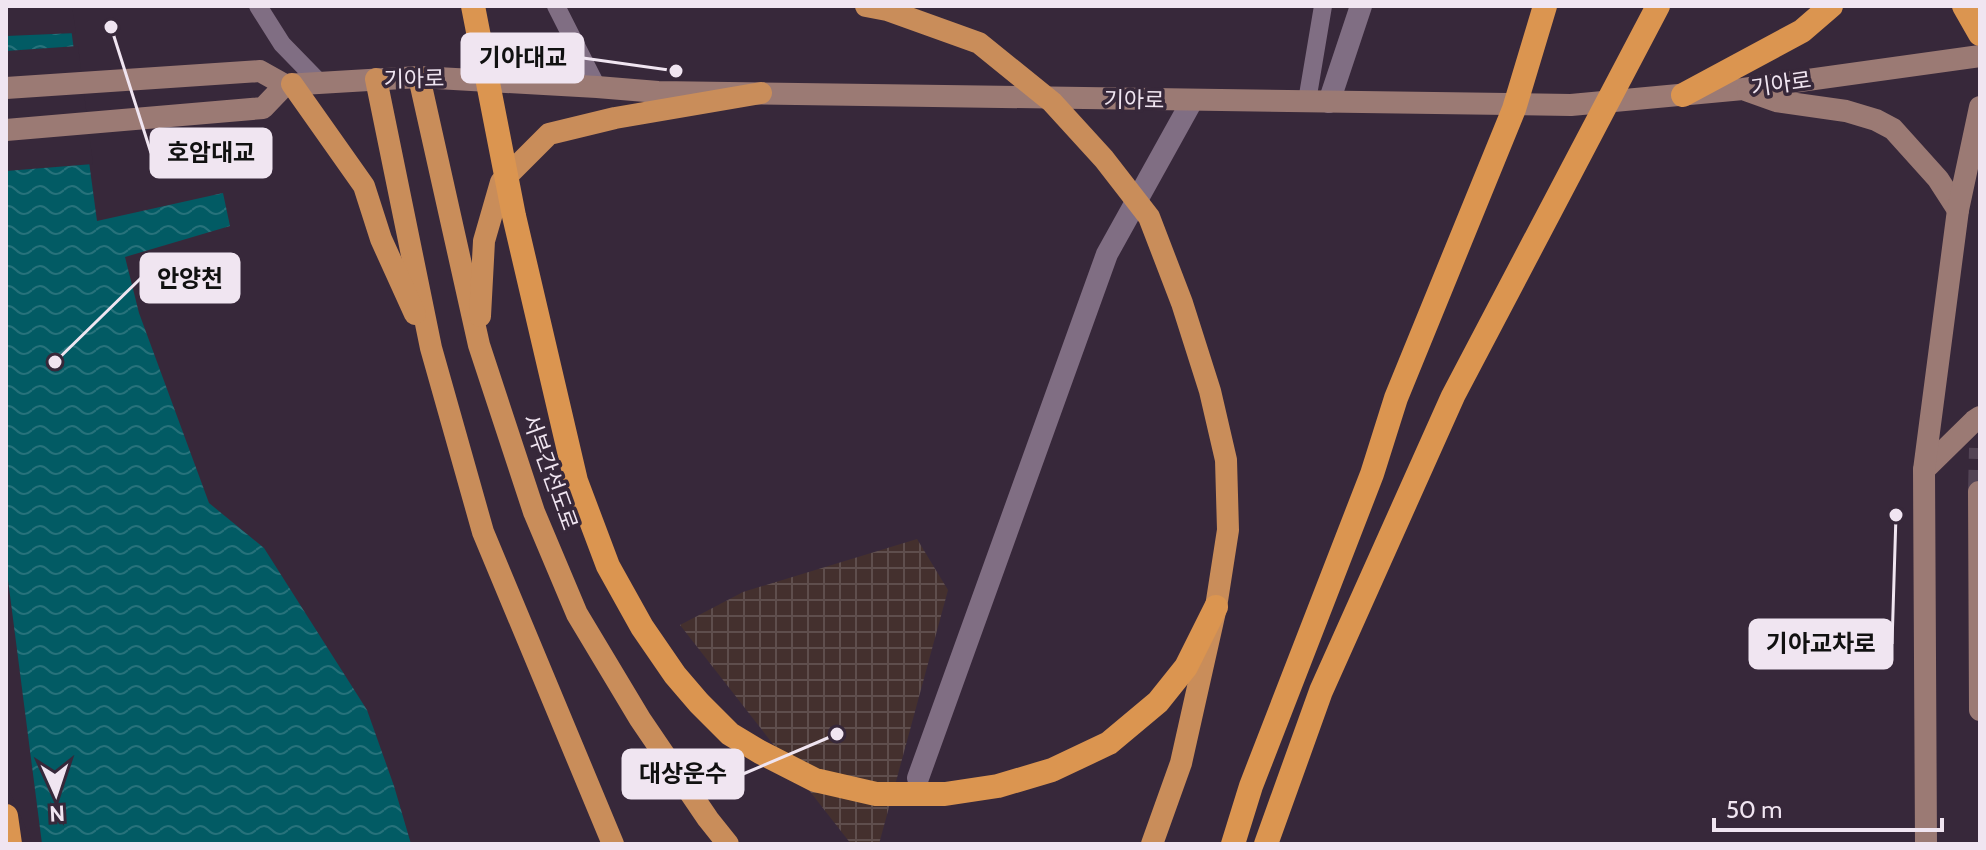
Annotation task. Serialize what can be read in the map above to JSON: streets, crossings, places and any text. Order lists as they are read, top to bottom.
{
  "streets": {
    "highway": ["서부간선도로"],
    "main road": ["기아로"]
  },
  "crossings": [
    ["기아로", "서부간선도로"]
  ],
  "places": [
    "호암대교",
    "기아대교",
    "안양천",
    "기아교차로",
    "대상운수"
  ],
  "scale_bar": "50 m",
  "north": "bottom"
}
